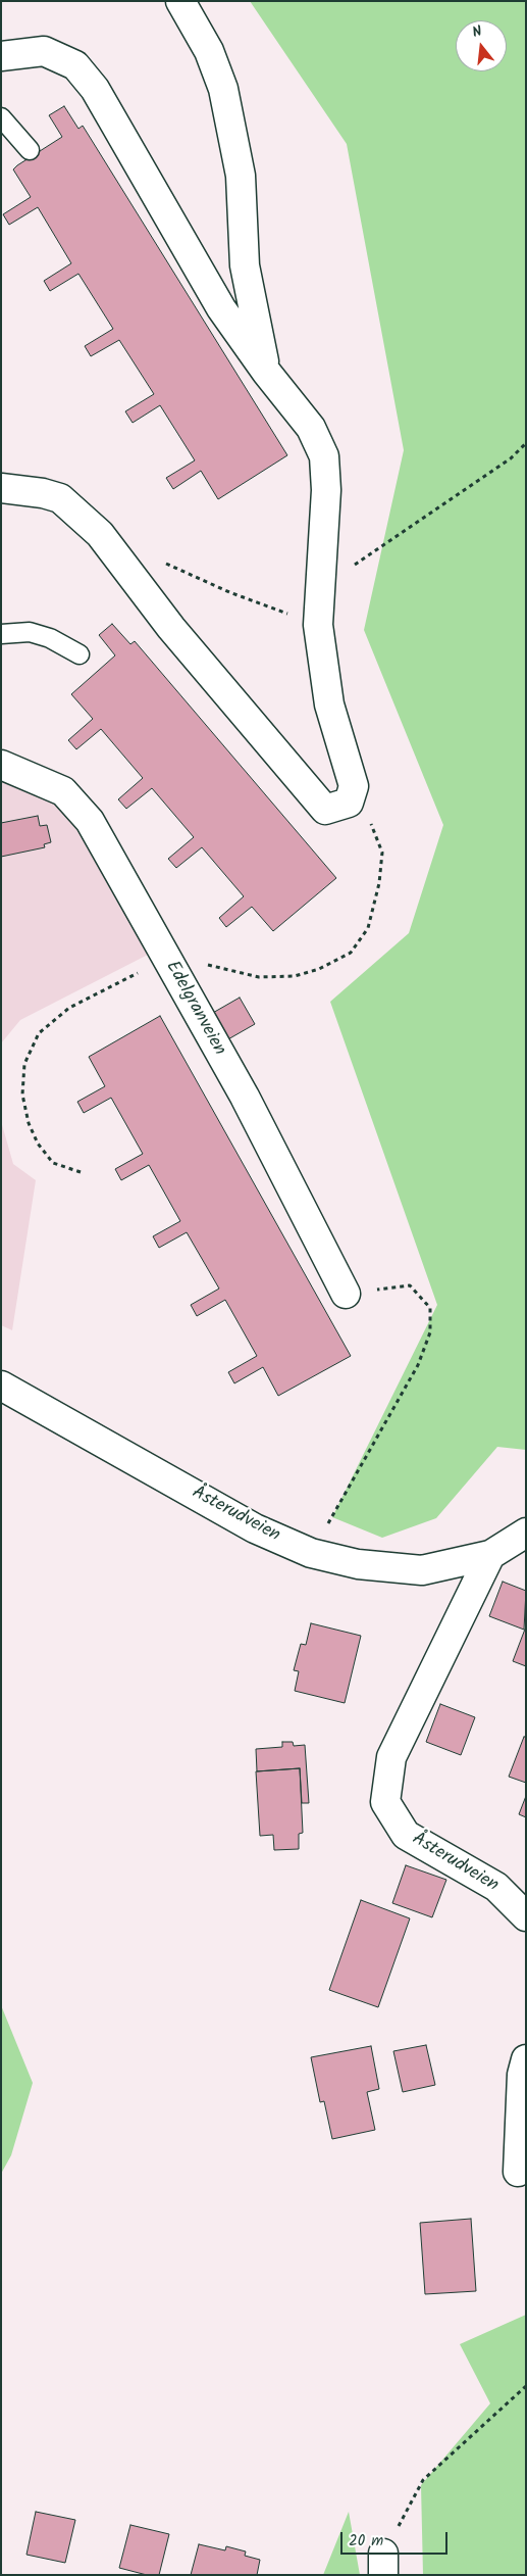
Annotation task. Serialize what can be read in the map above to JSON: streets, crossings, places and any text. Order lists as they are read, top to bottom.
{
  "streets": {
    "street": ["Edelgranveien", "Åsterudveien"]
  },
  "scale_bar": "20 m",
  "north": "top"
}
